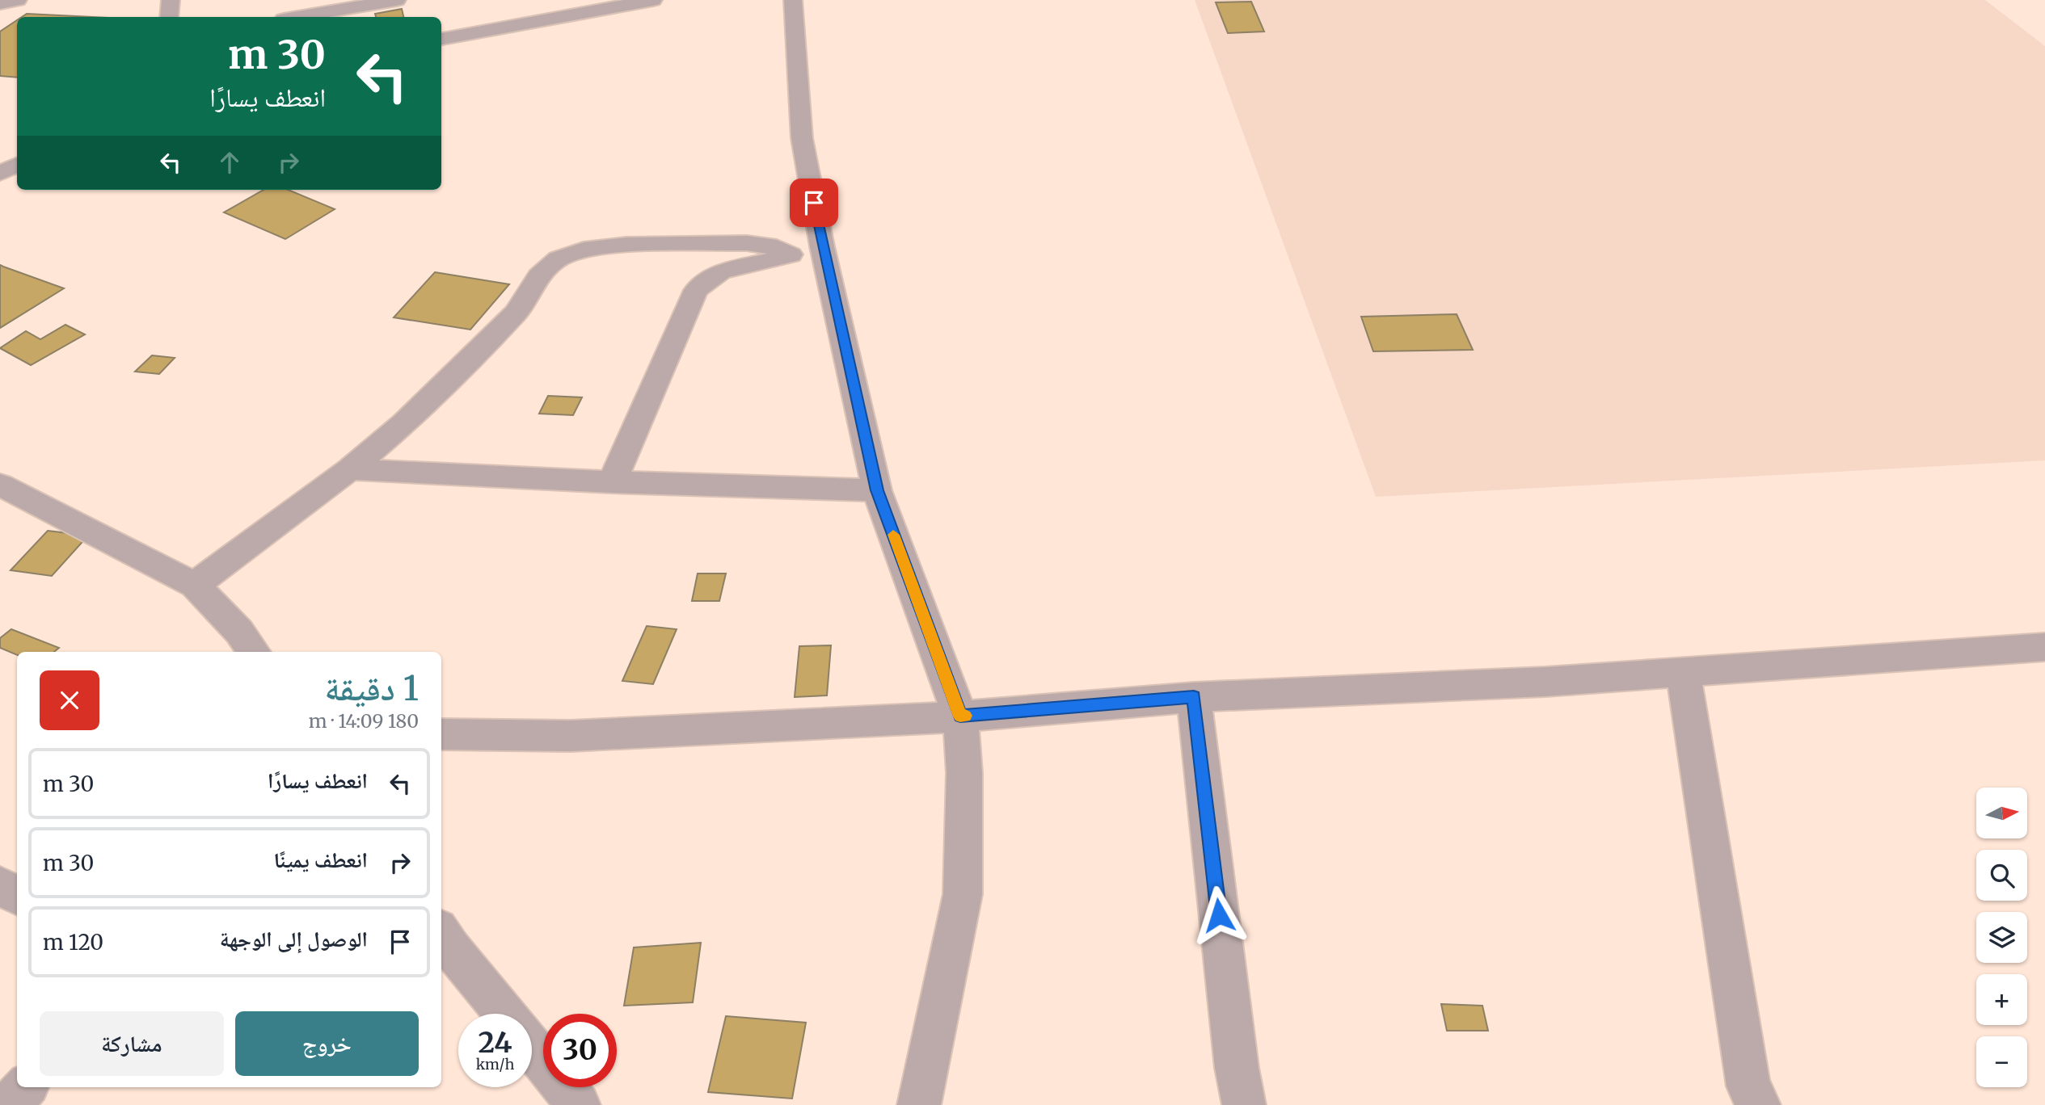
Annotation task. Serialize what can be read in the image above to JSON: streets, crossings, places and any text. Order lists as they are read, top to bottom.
{
  "north": "right",
  "page": {
    "turn": ["30 m", "انعطف يسارًا"],
    "heading": ["1 دقيقة", "180 m · 14:09"],
    "list": [
      {
        "name": "انعطف يسارًا",
        "value": "30 m"
      },
      {
        "name": "انعطف يمينًا",
        "value": "30 m"
      },
      {
        "name": "الوصول إلى الوجهة",
        "value": "120 m"
      }
    ],
    "map_buttons": ["+", "−"],
    "buttons": ["خروج", "مشاركة"],
    "speed": "24 km/h",
    "limit": "30"
  }
}
